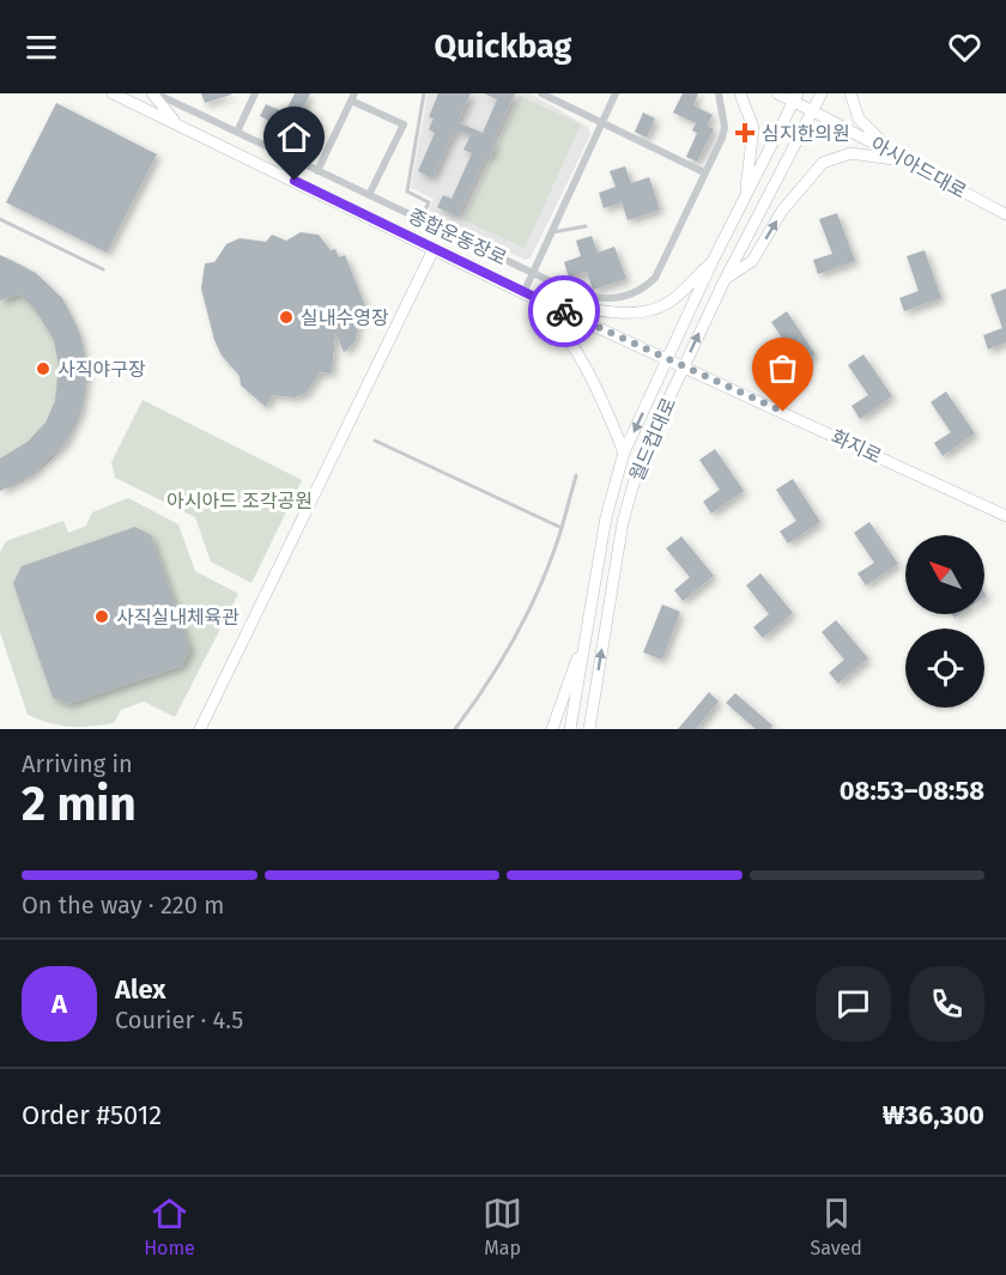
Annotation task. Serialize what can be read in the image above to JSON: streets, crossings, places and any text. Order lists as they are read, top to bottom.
{
  "streets": {
    "main road": [
      "아시아드대로",
      "종합운동장로",
      "월드컵대로",
      "화지로"
    ]
  },
  "crossings": [
    ["아시아드대로", "월드컵대로"],
    ["종합운동장로", "월드컵대로"],
    ["종합운동장로", "화지로"],
    ["월드컵대로", "화지로"]
  ],
  "parks": ["아시아드 조각공원"],
  "places": {
    "health": ["심지한의원"],
    "other": ["실내수영장", "사직야구장", "사직실내체육관"]
  },
  "north": "top left",
  "page": {
    "header": "Quickbag",
    "heading": ["2 min", "Arriving in", "08:53–08:58"],
    "panel": [
      "Alex",
      "Courier · 4.5",
      "Order #5012",
      "₩36,300"
    ],
    "bar": "On the way · 220 m",
    "round": "A",
    "tabs": ["Home", "Map", "Saved"]
  }
}
